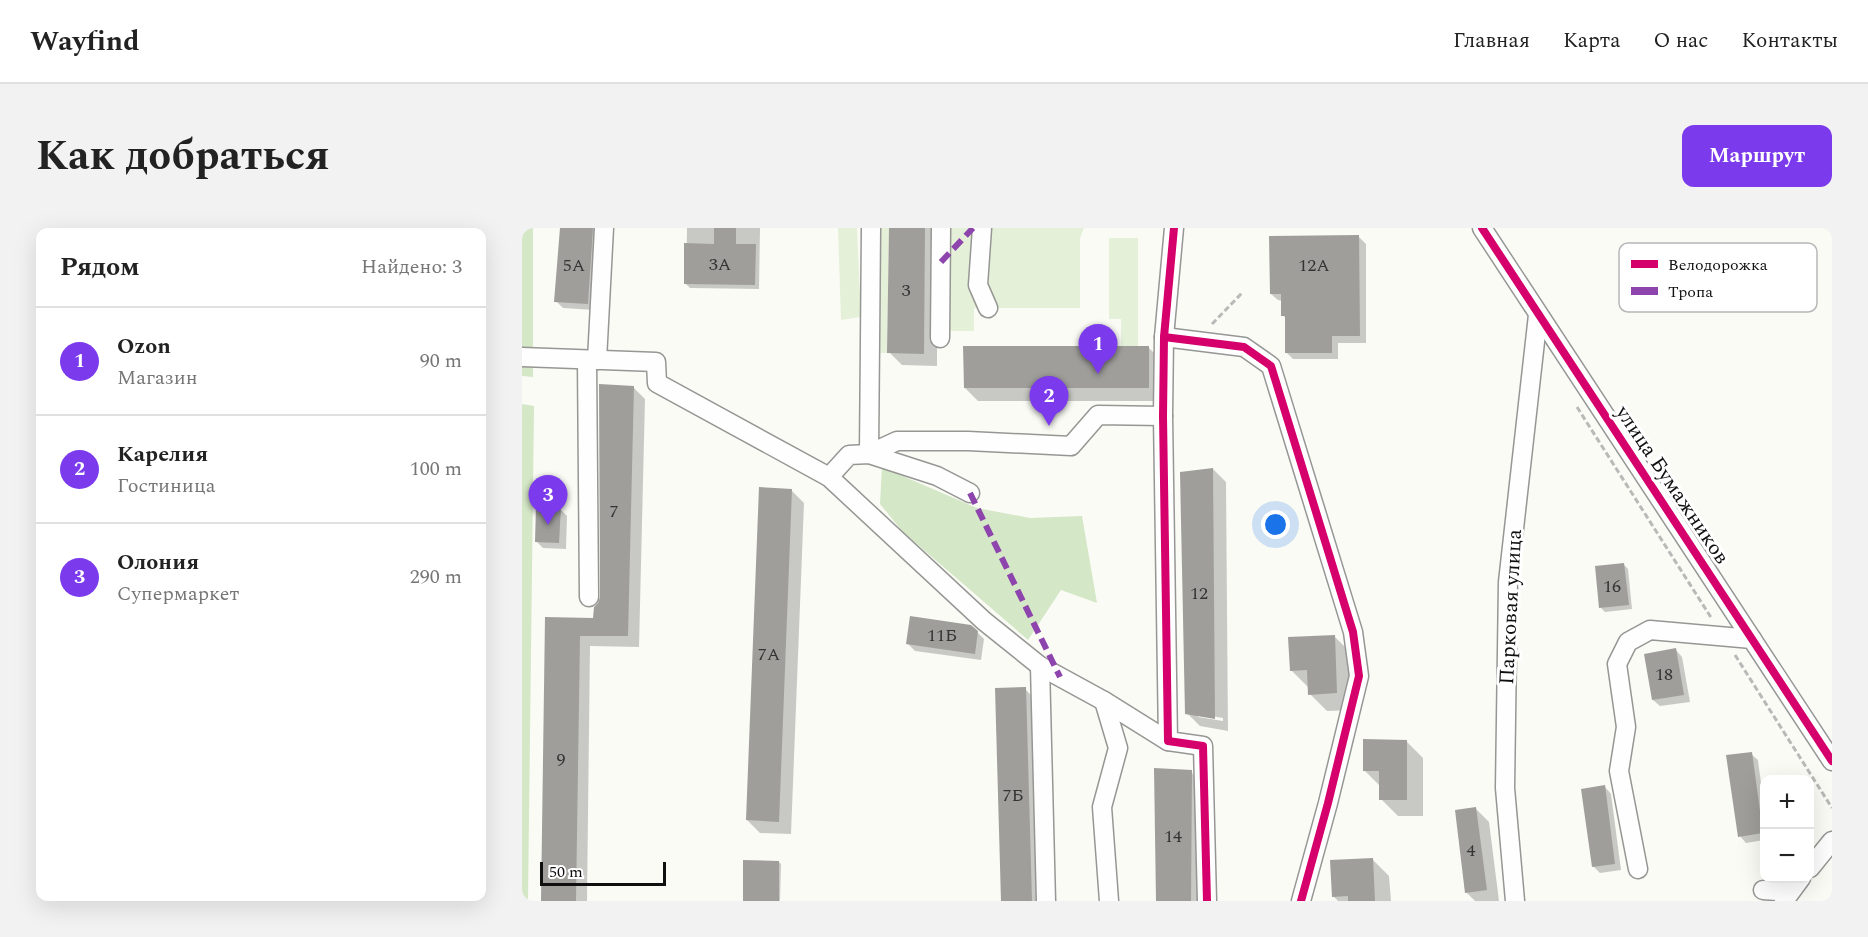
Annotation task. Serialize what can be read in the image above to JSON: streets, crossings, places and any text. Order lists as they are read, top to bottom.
{
  "streets": {
    "street": ["улица Бумажников", "Парковая улица"]
  },
  "crossings": [
    ["улица Бумажников", "Парковая улица"]
  ],
  "house_numbers": [
    "3А",
    "5А",
    "12А",
    "3",
    "7",
    "16",
    "12",
    "11Б",
    "7А",
    "18",
    "9",
    "7Б",
    "14",
    "4"
  ],
  "legend": ["Велодорожка", "Тропа"],
  "scale_bar": "50 m",
  "page": {
    "header": "Wayfind",
    "nav": [
      "Главная",
      "Карта",
      "О нас",
      "Контакты"
    ],
    "title": "Как добраться",
    "buttons": "Маршрут",
    "heading": ["Рядом", "Найдено: 3"],
    "list": [
      {
        "mark": "1",
        "name": "Ozon",
        "note": "Магазин",
        "value": "90 m"
      },
      {
        "mark": "2",
        "name": "Карелия",
        "note": "Гостиница",
        "value": "100 m"
      },
      {
        "mark": "3",
        "name": "Олония",
        "note": "Супермаркет",
        "value": "290 m"
      }
    ],
    "pins": ["1", "2", "3"],
    "map_buttons": ["+", "−"],
    "scale": "50 m"
  }
}
